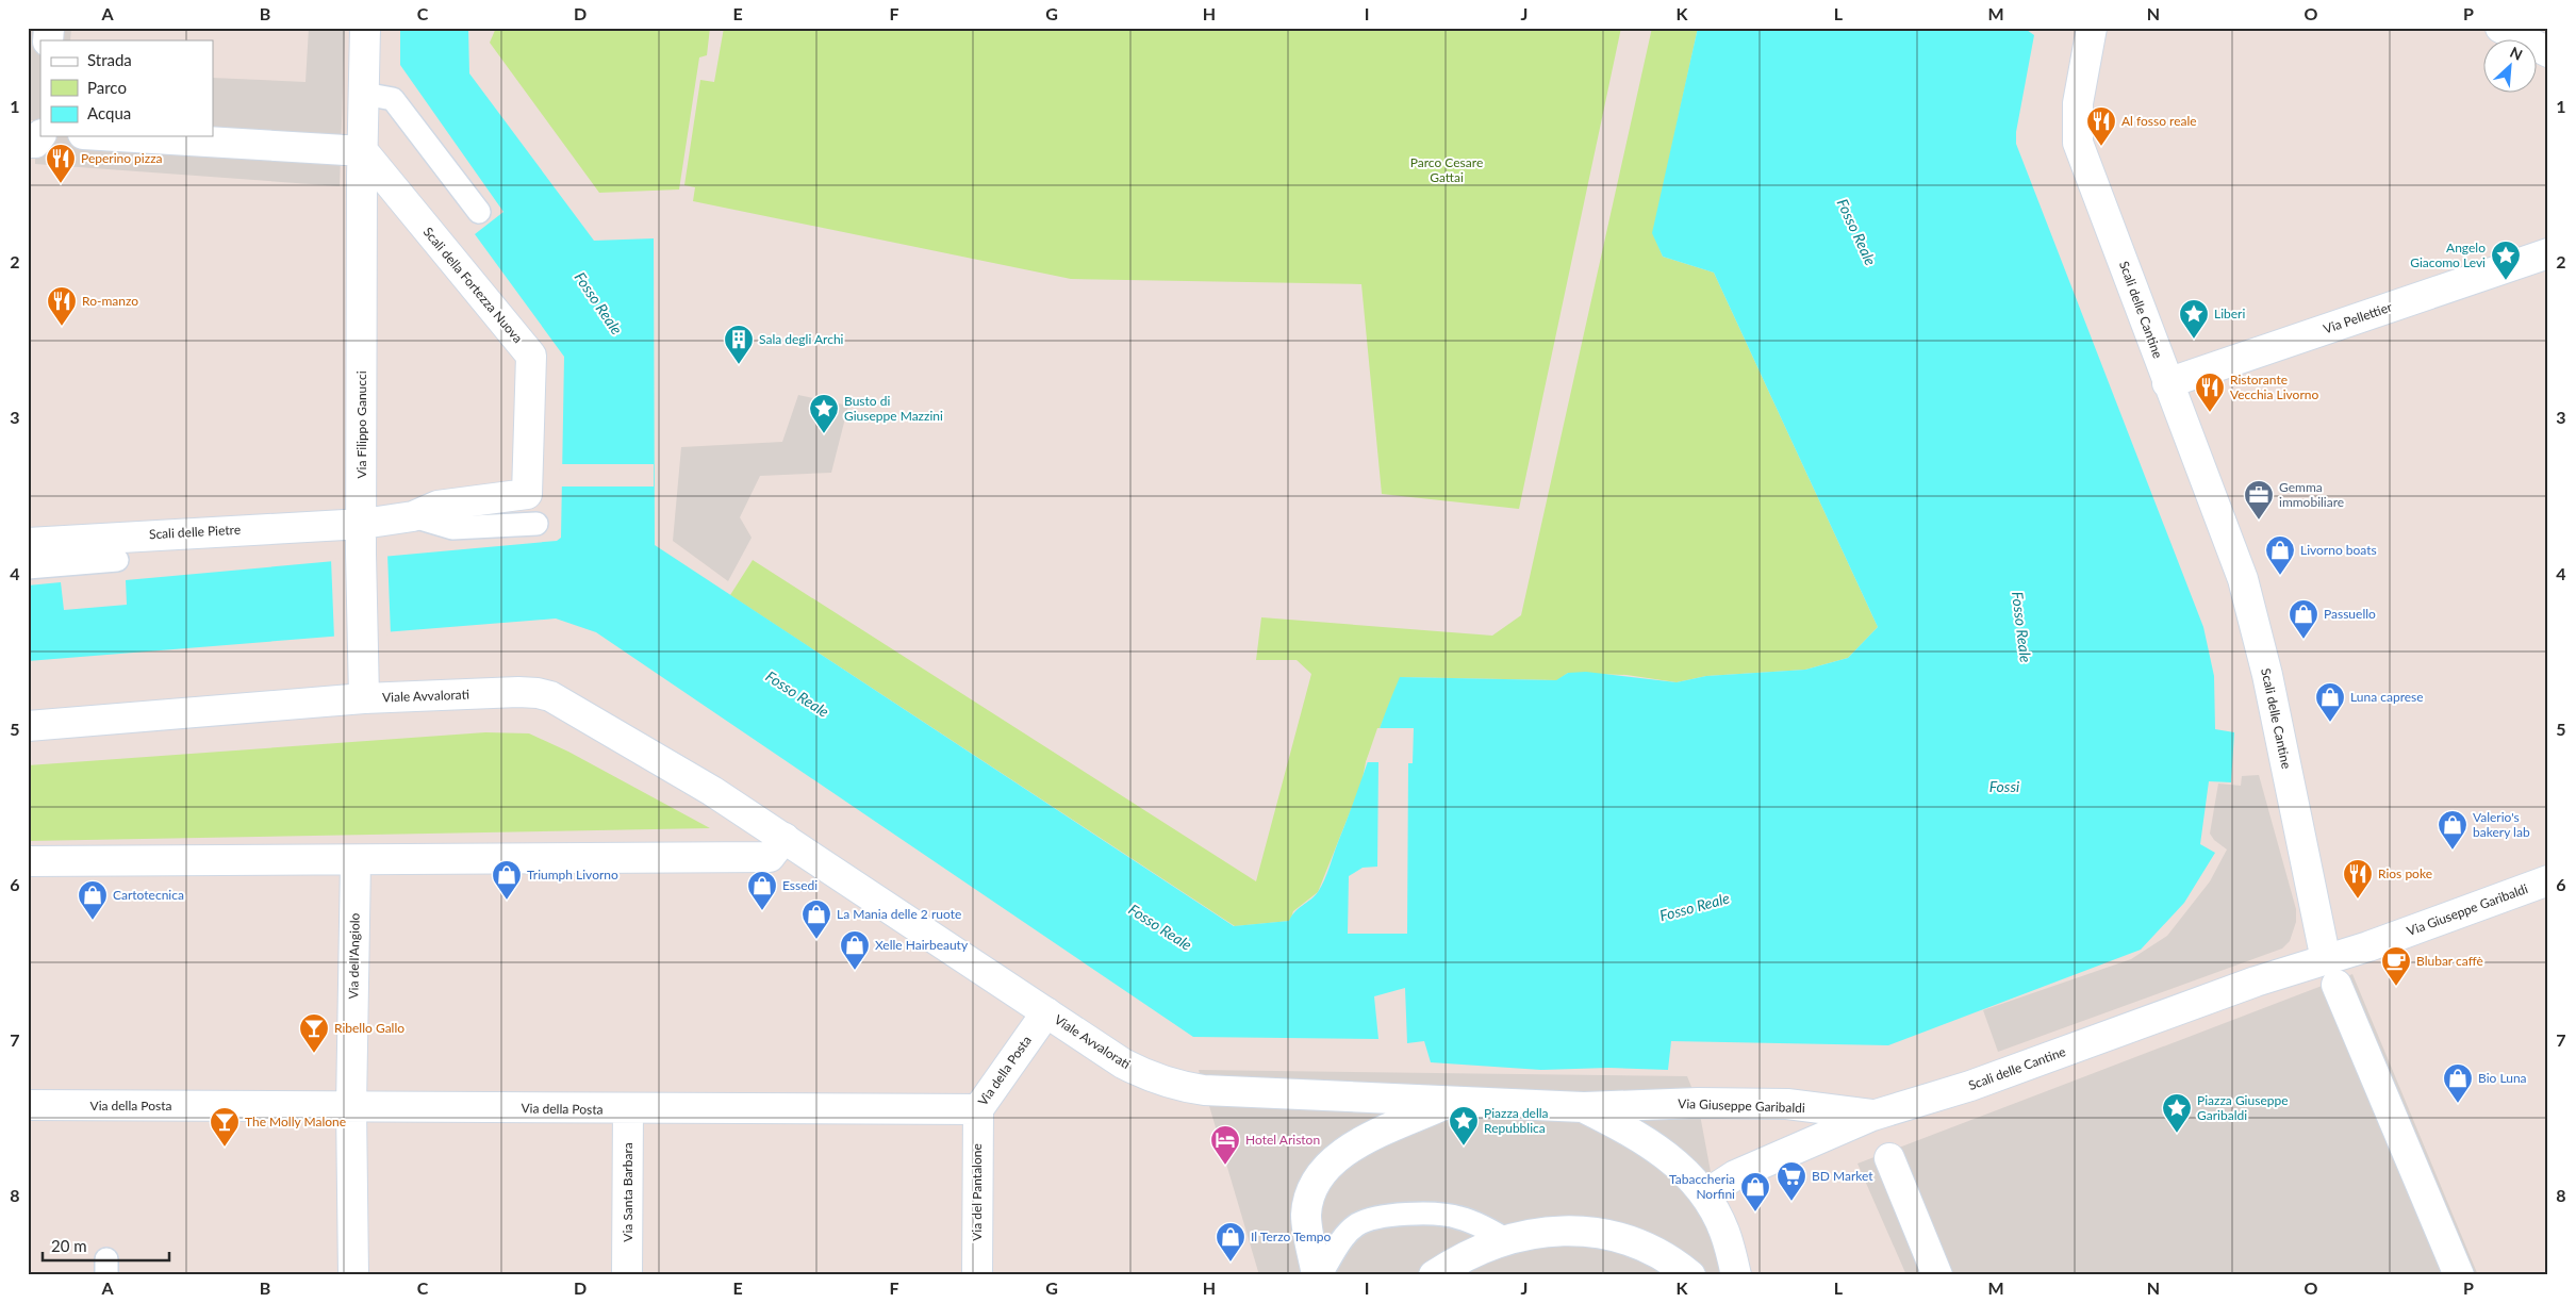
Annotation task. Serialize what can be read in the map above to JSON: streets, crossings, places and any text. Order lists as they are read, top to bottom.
{
  "streets": {
    "street": [
      "Scali della Fortezza Nuova",
      "Scali delle Cantine",
      "Via Pellettier",
      "Via Filippo Ganucci",
      "Scali delle Pietre",
      "Viale Avvalorati",
      "Via Giuseppe Garibaldi",
      "Via dell'Angiolo",
      "Via della Posta",
      "Via Santa Barbara",
      "Via del Pantalone"
    ]
  },
  "crossings": [
    ["Scali della Fortezza Nuova", "Via Filippo Ganucci"],
    ["Scali della Fortezza Nuova", "Scali delle Pietre"],
    ["Scali delle Cantine", "Via Pellettier"],
    ["Scali delle Cantine", "Via Giuseppe Garibaldi"],
    ["Via Filippo Ganucci", "Scali delle Pietre"],
    ["Via Filippo Ganucci", "Viale Avvalorati"],
    ["Viale Avvalorati", "Via della Posta"],
    ["Via dell'Angiolo", "Via della Posta"],
    ["Via della Posta", "Via Santa Barbara"],
    ["Via della Posta", "Via del Pantalone"]
  ],
  "water": ["Fosso Reale", "Fossi"],
  "parks": ["Parco Cesare Gattai"],
  "places": {
    "restaurant": [
      "Al fosso reale",
      "Peperino pizza",
      "Ro-manzo",
      "Ristorante Vecchia Livorno",
      "Rios poke"
    ],
    "place": [
      "Angelo Giacomo Levi",
      "Liberi",
      "Busto di Giuseppe Mazzini",
      "Piazza Giuseppe Garibaldi",
      "Piazza della Repubblica"
    ],
    "building": ["Sala degli Archi"],
    "office": ["Gemma immobiliare"],
    "shop": [
      "Livorno boats",
      "Passuello",
      "Luna caprese",
      "Valerio's bakery lab",
      "Triumph Livorno",
      "Essedi",
      "Cartotecnica",
      "La Mania delle 2 ruote",
      "Xelle Hairbeauty",
      "Bio Luna",
      "Tabaccheria Norfini",
      "Il Terzo Tempo"
    ],
    "cafe": ["Blubar caffè"],
    "bar": ["Ribello Gallo", "The Molly Malone"],
    "hotel": ["Hotel Ariston"],
    "supermarket": ["BD Market"]
  },
  "legend": ["Strada", "Parco", "Acqua"],
  "scale_bar": "20 m",
  "north": "top right",
  "grid": {
    "columns": [
      "A",
      "B",
      "C",
      "D",
      "E",
      "F",
      "G",
      "H",
      "I",
      "J",
      "K",
      "L",
      "M",
      "N",
      "O",
      "P"
    ],
    "rows": [
      "1",
      "2",
      "3",
      "4",
      "5",
      "6",
      "7",
      "8"
    ]
  }
}
